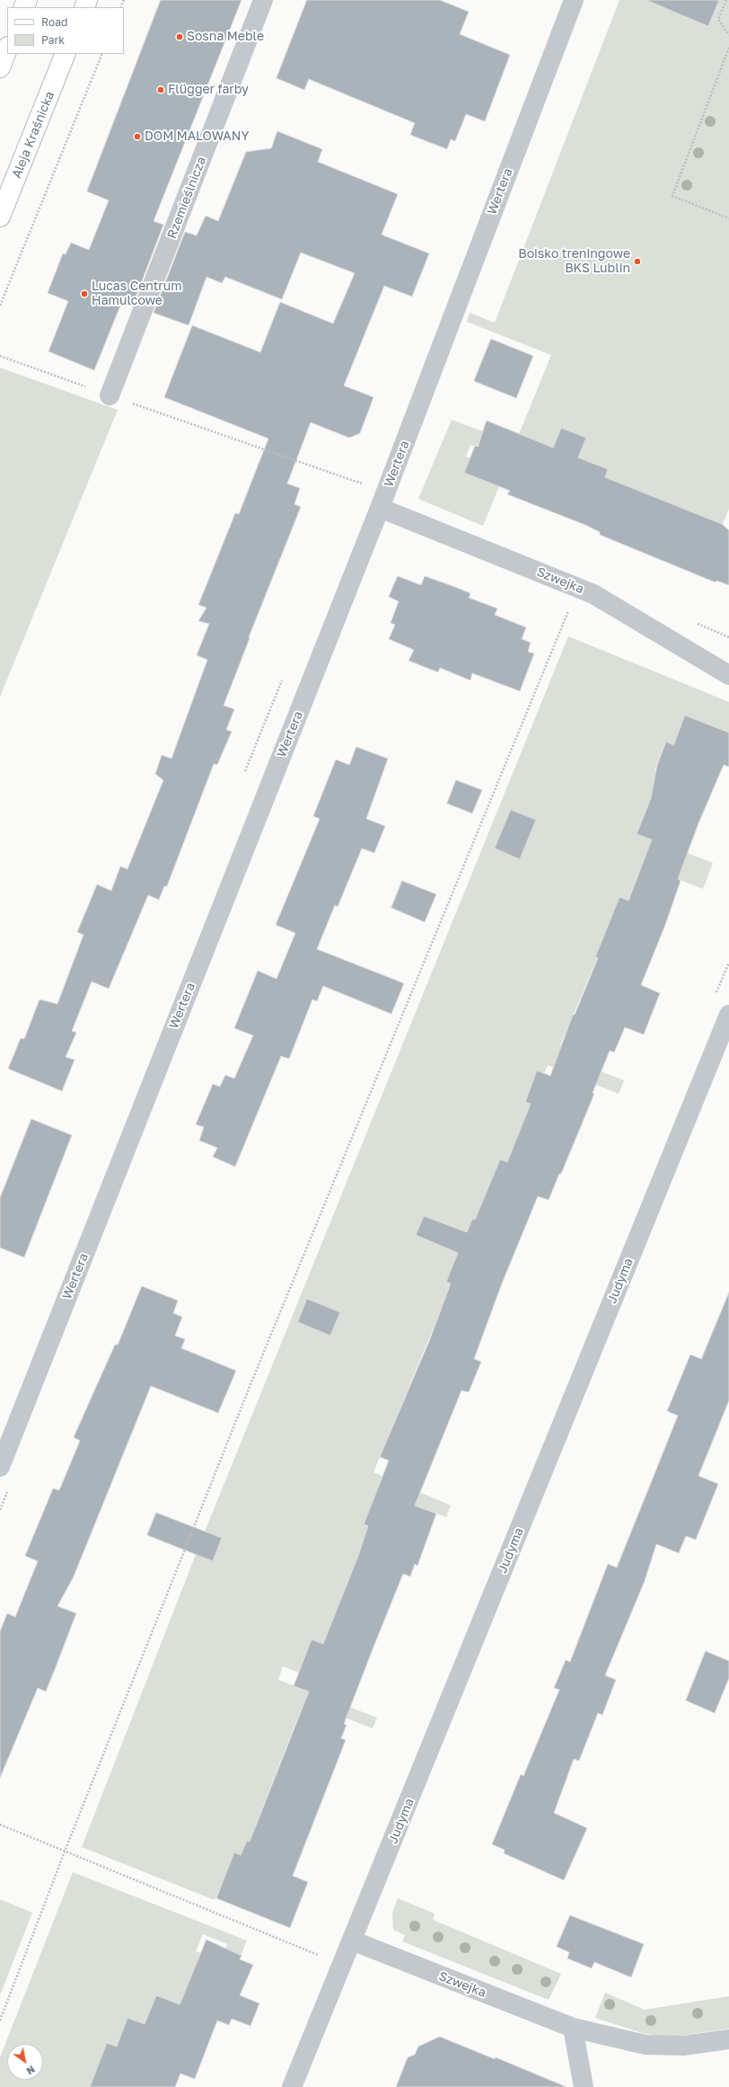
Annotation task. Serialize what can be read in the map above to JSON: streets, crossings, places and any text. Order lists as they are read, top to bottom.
{
  "streets": {
    "main road": ["Aleja Kraśnicka"],
    "street": [
      "Wertera",
      "Rzemieślnicza",
      "Szwejka",
      "Judyma"
    ]
  },
  "crossings": [
    ["Wertera", "Szwejka"],
    ["Szwejka", "Judyma"]
  ],
  "places": [
    "Sosna Meble",
    "Flügger farby",
    "DOM MALOWANY",
    "Boisko treningowe BKS Lublin",
    "Lucas Centrum Hamulcowe"
  ],
  "legend": ["Road", "Park"],
  "north": "bottom right"
}
